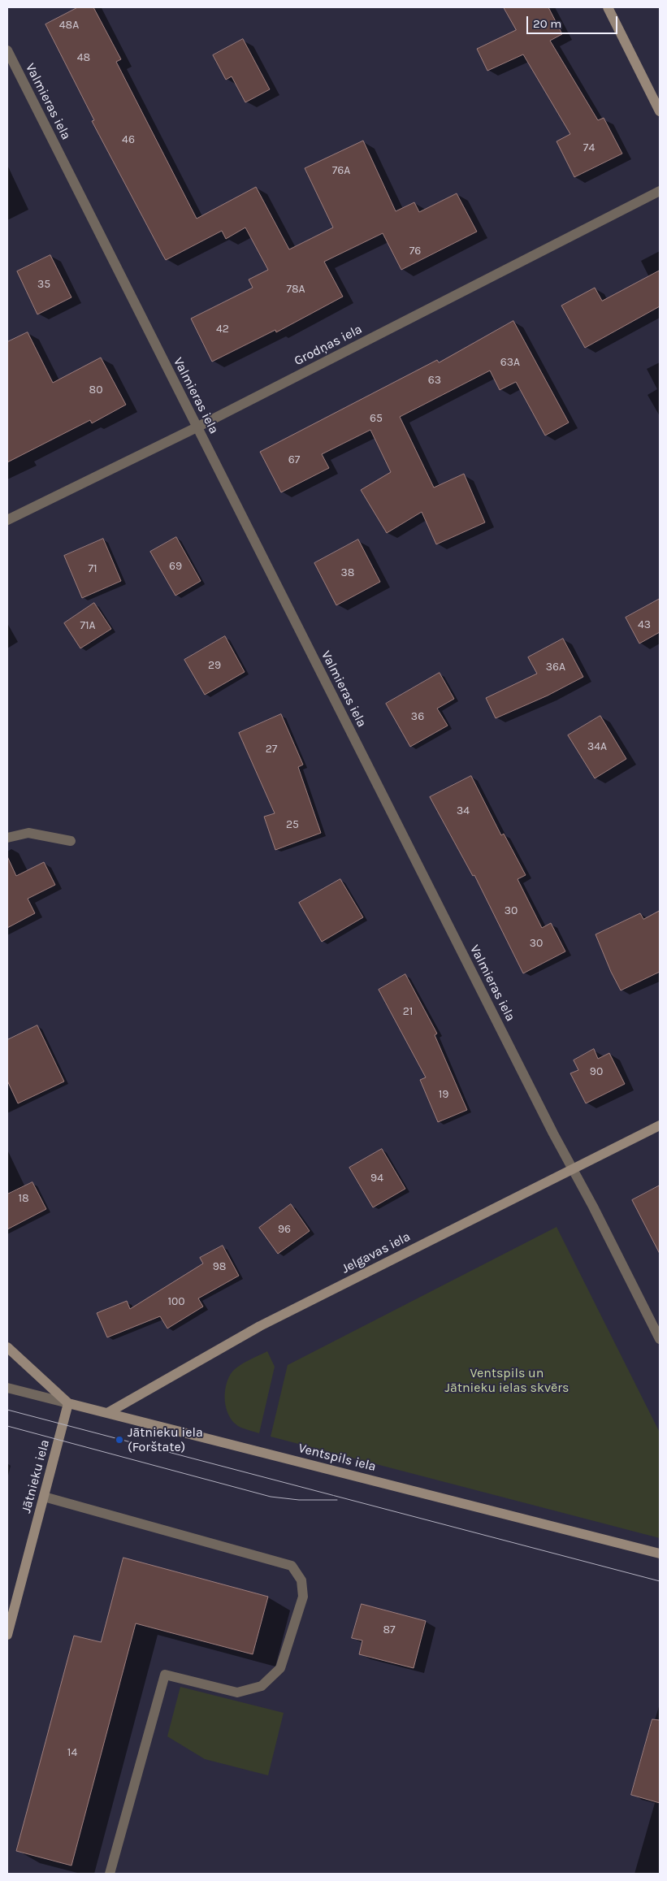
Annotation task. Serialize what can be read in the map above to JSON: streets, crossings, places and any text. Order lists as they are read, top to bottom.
{
  "streets": {
    "street": [
      "Valmieras iela",
      "Grodņas iela",
      "Jelgavas iela",
      "Ventspils iela",
      "Jātnieku iela"
    ]
  },
  "crossings": [
    ["Valmieras iela", "Grodņas iela"],
    ["Valmieras iela", "Jelgavas iela"],
    ["Jelgavas iela", "Ventspils iela"],
    ["Ventspils iela", "Jātnieku iela"]
  ],
  "parks": ["Ventspils un Jātnieku ielas skvērs"],
  "places": ["Jātnieku iela (Forštate)"],
  "house_numbers": [
    "48A",
    "48",
    "46",
    "74",
    "76A",
    "76",
    "35",
    "78A",
    "42",
    "63A",
    "63",
    "80",
    "65",
    "67",
    "69",
    "71",
    "38",
    "43",
    "71A",
    "29",
    "36A",
    "36",
    "34A",
    "27",
    "34",
    "25",
    "30",
    "30",
    "21",
    "90",
    "19",
    "94",
    "18",
    "96",
    "98",
    "100",
    "87",
    "14"
  ],
  "scale_bar": "20 m"
}
